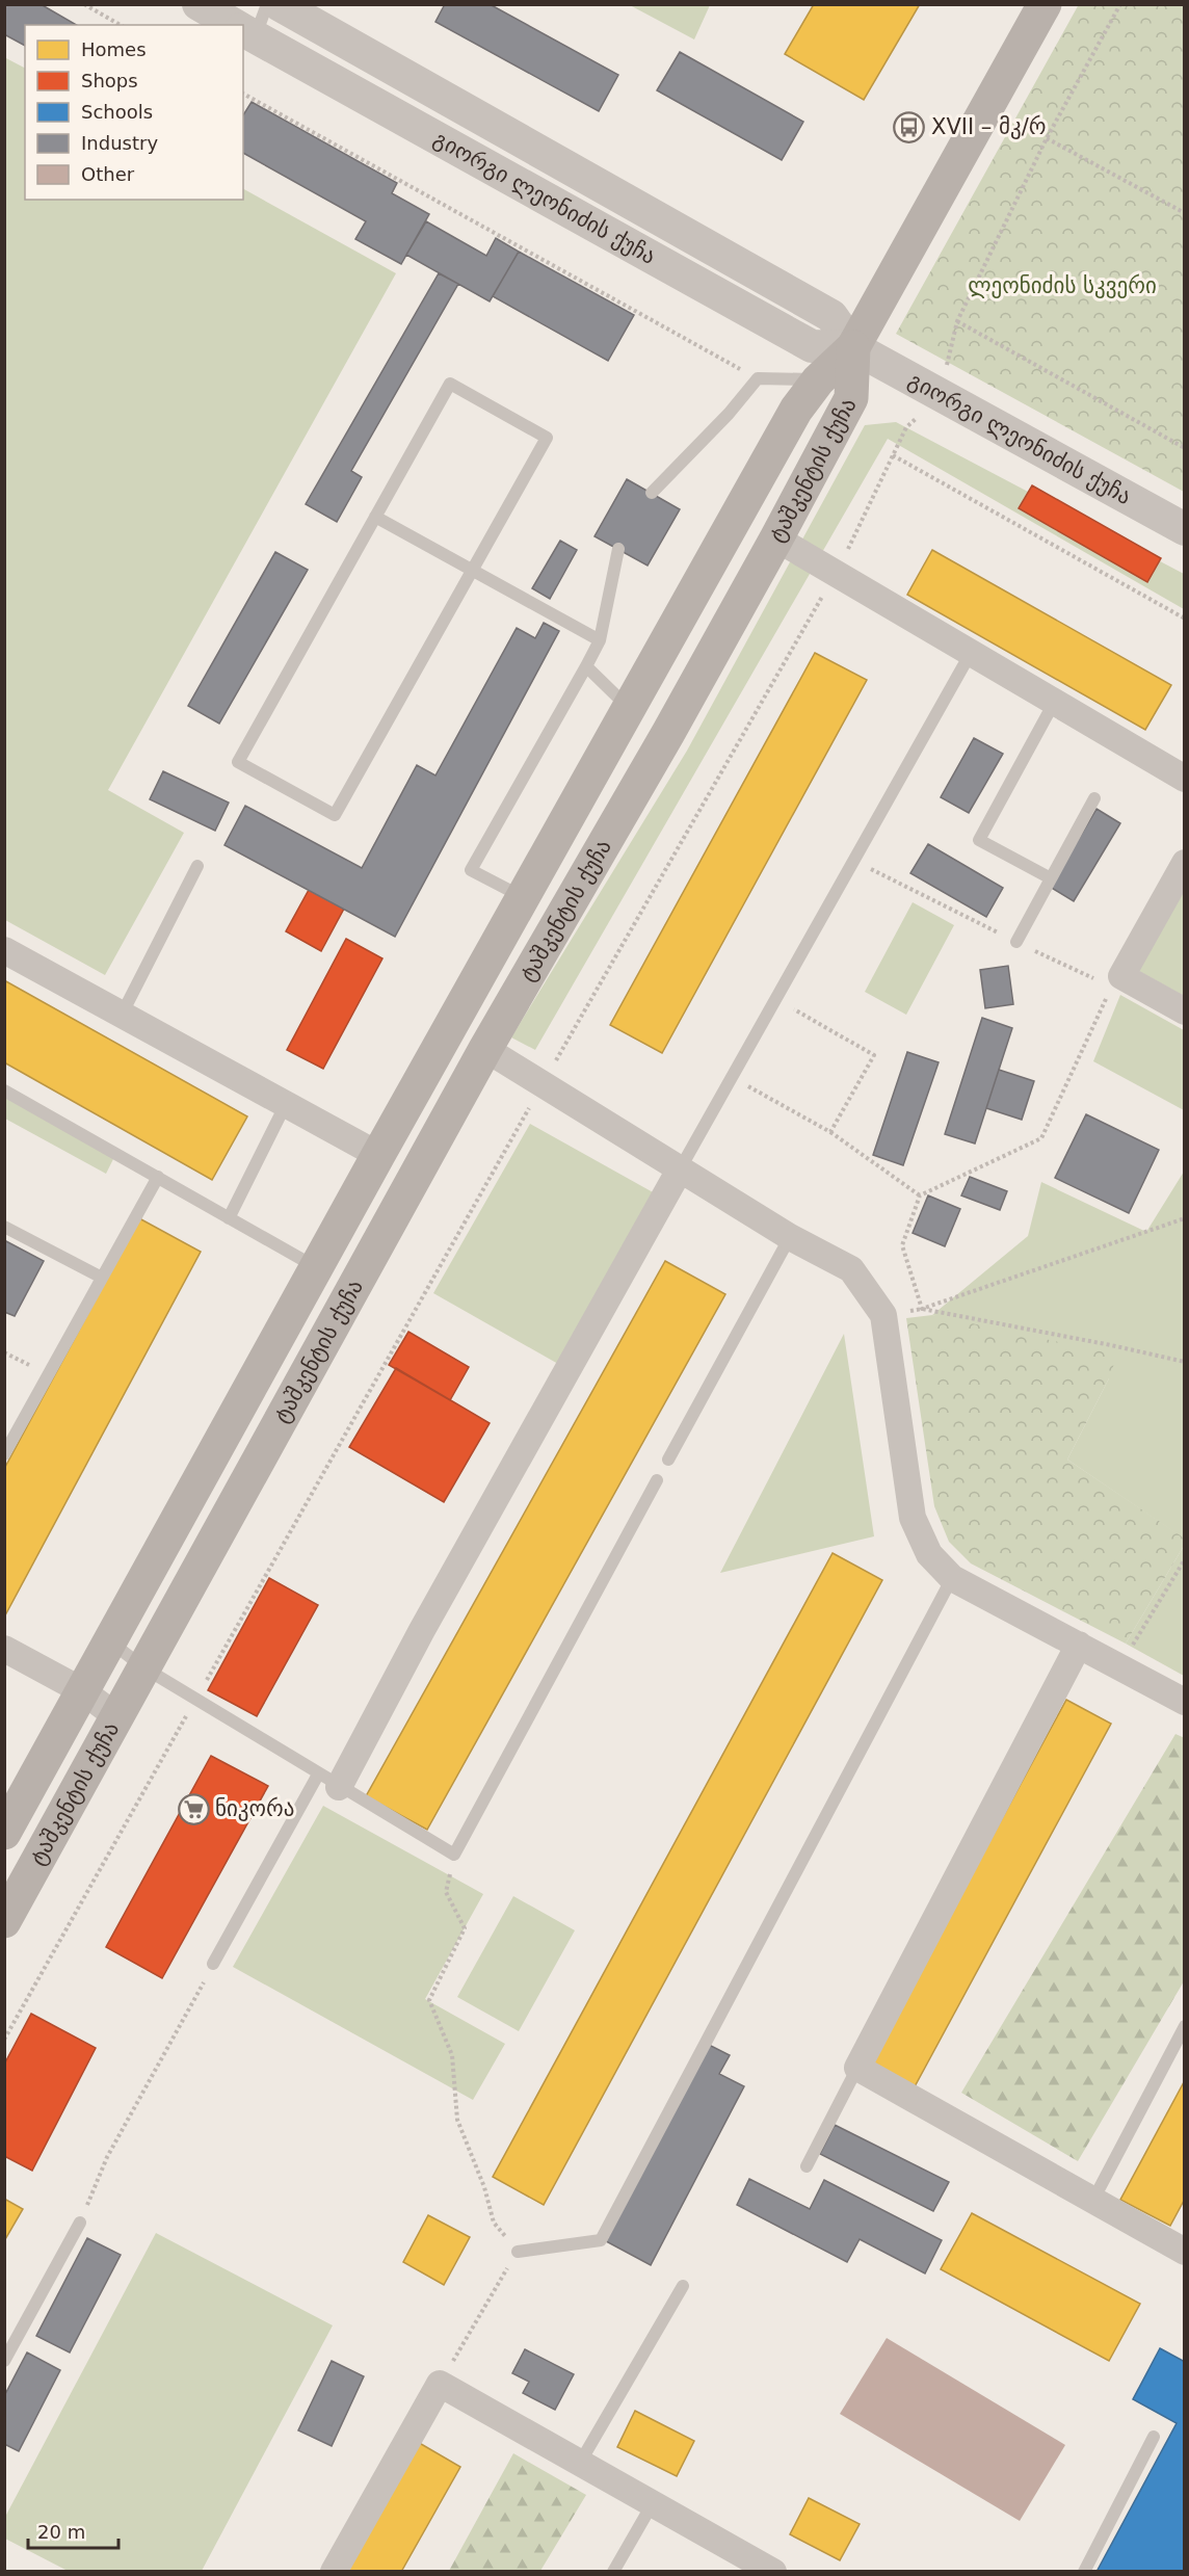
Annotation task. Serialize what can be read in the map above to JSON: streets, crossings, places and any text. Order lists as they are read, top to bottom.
{
  "streets": {
    "main road": ["ტაშკენტის ქუჩა"],
    "street": ["გიორგი ლეონიძის ქუჩა"]
  },
  "crossings": [
    ["გიორგი ლეონიძის ქუჩა", "ტაშკენტის ქუჩა"]
  ],
  "parks": ["ლეონიძის სკვერი"],
  "places": {
    "bus stop": ["XVII – მკ/რ"],
    "supermarket": ["ნიკორა"]
  },
  "legend": [
    "Homes",
    "Shops",
    "Schools",
    "Industry",
    "Other"
  ],
  "scale_bar": "20 m"
}
